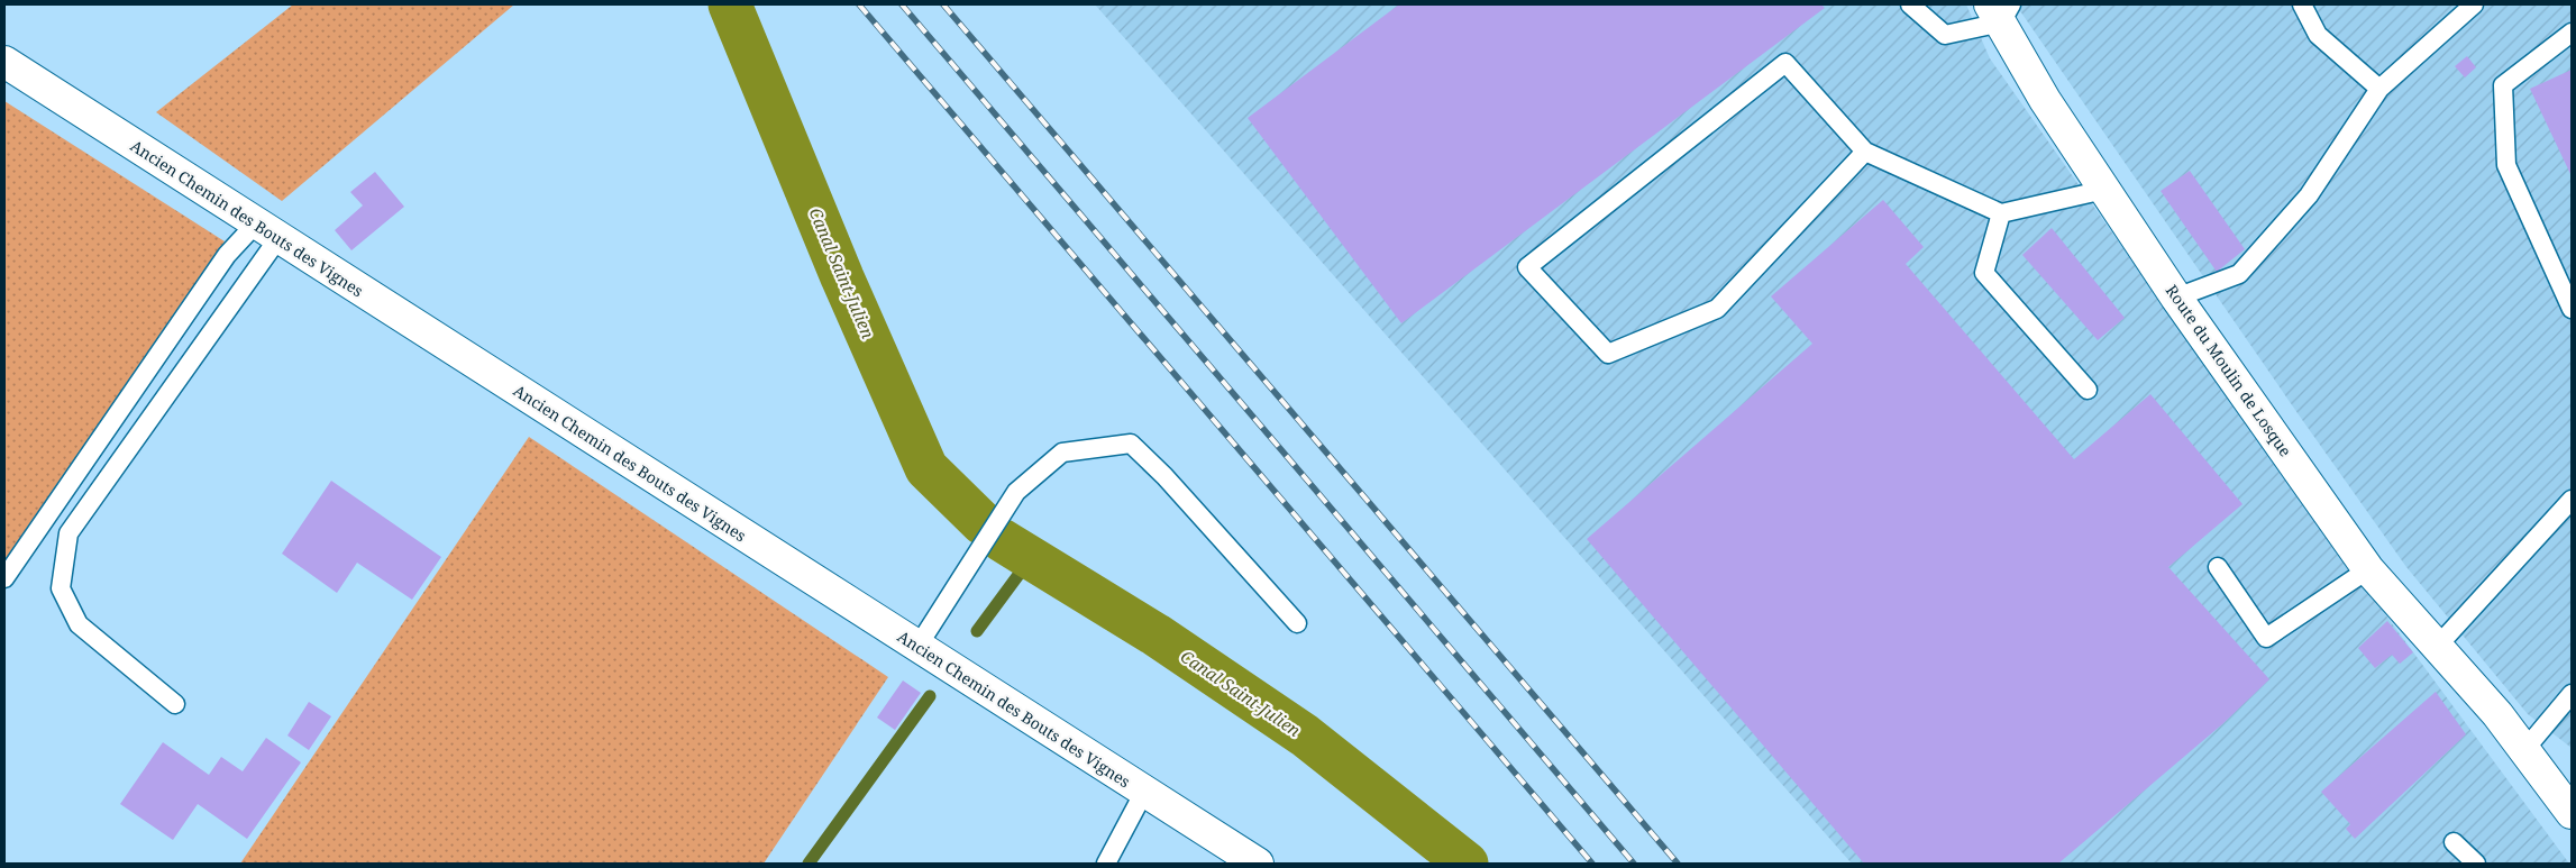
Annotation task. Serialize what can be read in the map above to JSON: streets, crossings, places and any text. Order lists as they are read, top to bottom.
{
  "streets": {
    "street": ["Ancien Chemin des Bouts des Vignes", "Route du Moulin de Losque"]
  },
  "water": ["Canal Saint-Julien"]
}
